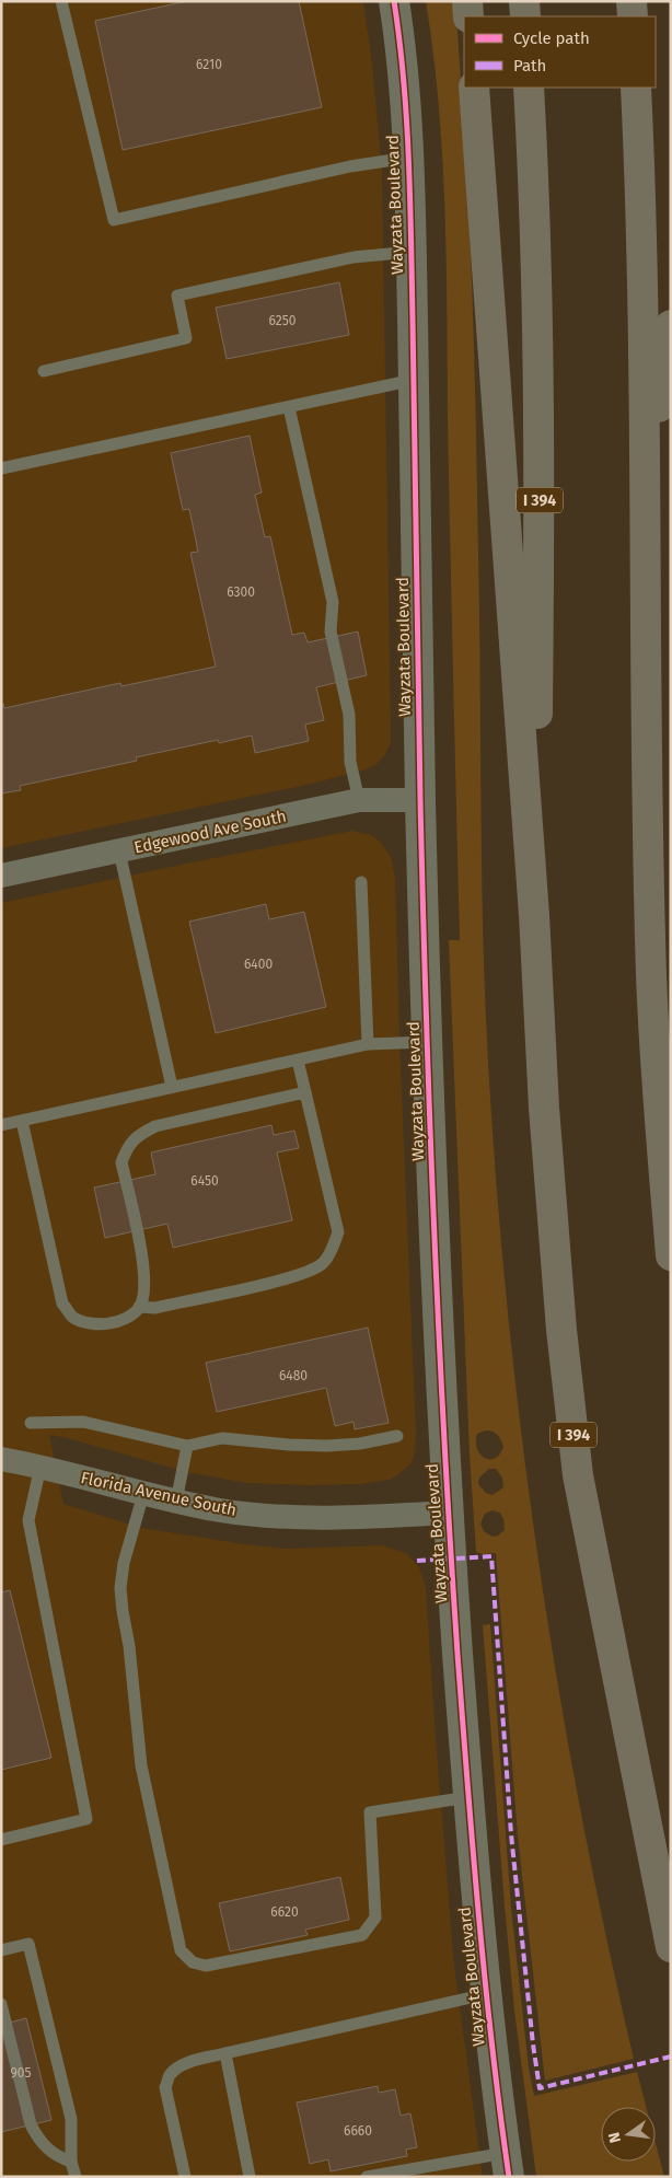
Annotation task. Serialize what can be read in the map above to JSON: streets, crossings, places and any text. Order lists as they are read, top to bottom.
{
  "streets": {
    "highway": ["I 394"],
    "street": ["Wayzata Boulevard", "Edgewood Ave South", "Florida Avenue South"]
  },
  "crossings": [
    ["Wayzata Boulevard", "Edgewood Ave South"],
    ["Wayzata Boulevard", "Florida Avenue South"]
  ],
  "house_numbers": [
    "6210",
    "6250",
    "6300",
    "6400",
    "6450",
    "6480",
    "6620",
    "905",
    "6660"
  ],
  "legend": ["Cycle path", "Path"],
  "north": "left"
}
